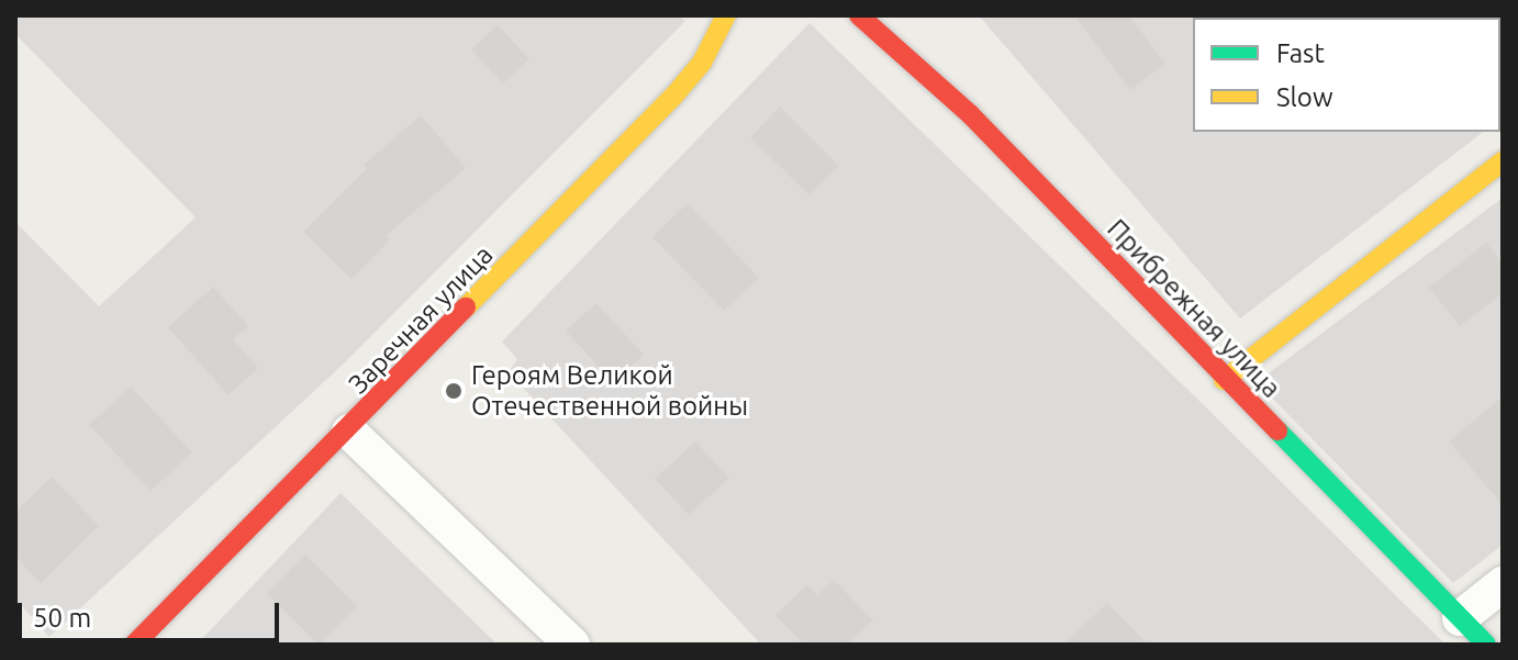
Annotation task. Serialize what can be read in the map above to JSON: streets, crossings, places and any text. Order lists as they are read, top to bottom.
{
  "streets": {
    "street": ["Прибрежная улица", "Заречная улица"]
  },
  "places": ["Героям Великой Отечественной войны"],
  "legend": ["Fast", "Slow"],
  "scale_bar": "50 m"
}
